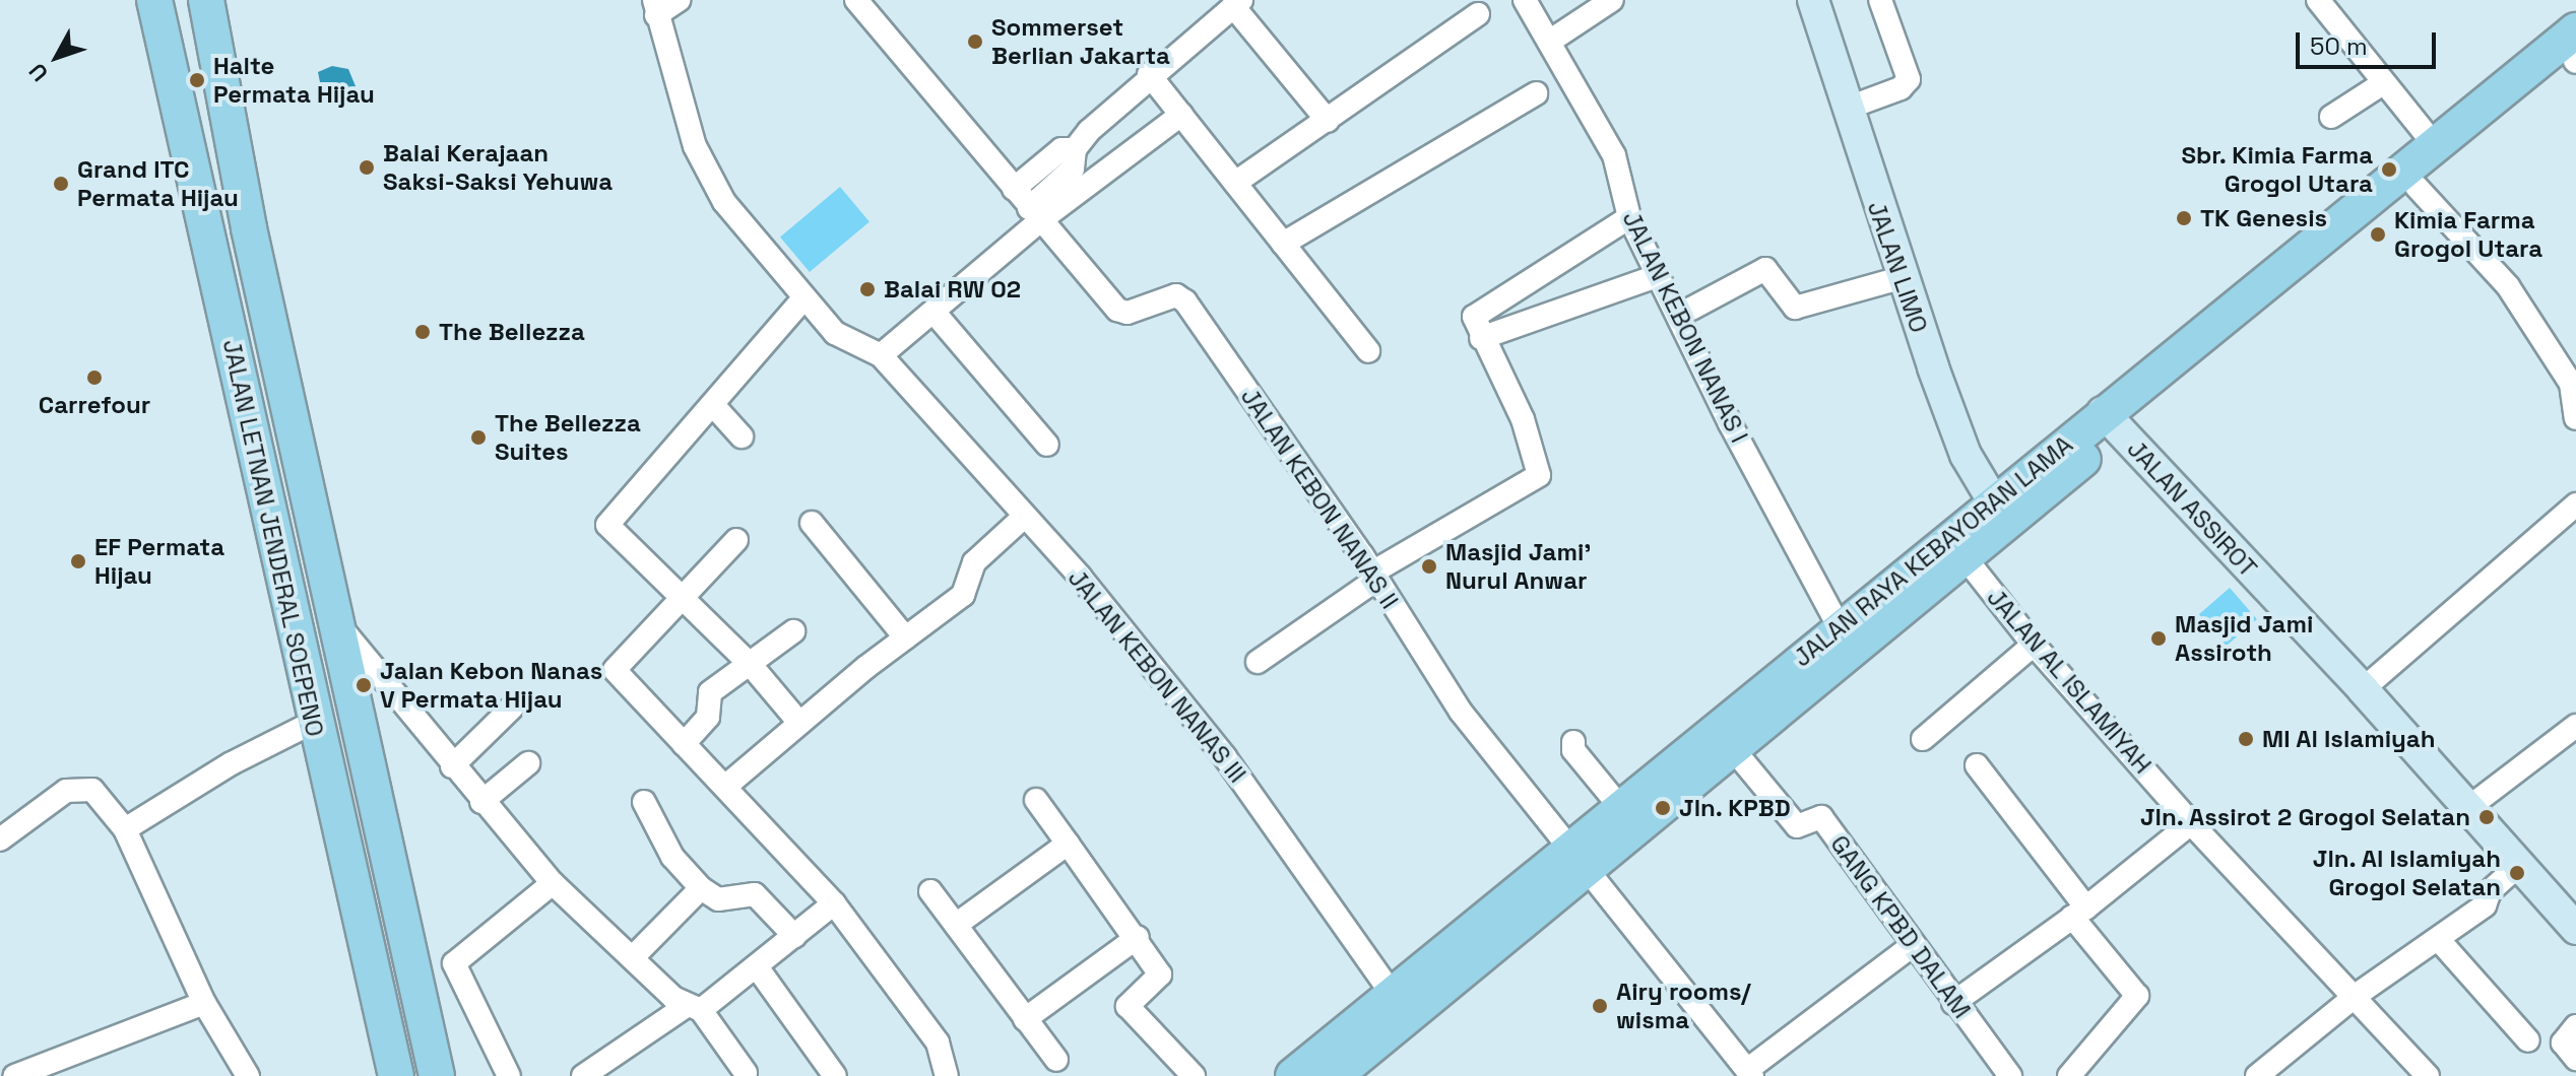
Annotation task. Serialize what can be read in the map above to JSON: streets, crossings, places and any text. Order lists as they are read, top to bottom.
{
  "streets": {
    "main road": ["JALAN LETNAN JENDERAL SOEPENO", "JALAN RAYA KEBAYORAN LAMA"],
    "street": [
      "JALAN LIMO",
      "JALAN KEBON NANAS I",
      "JALAN KEBON NANAS II",
      "JALAN ASSIROT",
      "JALAN KEBON NANAS III",
      "JALAN AL ISLAMIYAH",
      "GANG KPBD DALAM"
    ]
  },
  "crossings": [
    ["JALAN LIMO", "JALAN RAYA KEBAYORAN LAMA"],
    ["JALAN KEBON NANAS I", "JALAN RAYA KEBAYORAN LAMA"],
    ["JALAN KEBON NANAS II", "JALAN RAYA KEBAYORAN LAMA"],
    ["JALAN ASSIROT", "JALAN RAYA KEBAYORAN LAMA"],
    ["JALAN RAYA KEBAYORAN LAMA", "JALAN KEBON NANAS III"],
    ["JALAN RAYA KEBAYORAN LAMA", "JALAN AL ISLAMIYAH"],
    ["JALAN RAYA KEBAYORAN LAMA", "GANG KPBD DALAM"]
  ],
  "places": [
    "Sommerset Berlian Jakarta",
    "Halte Permata Hijau",
    "Balai Kerajaan Saksi-Saksi Yehuwa",
    "Sbr. Kimia Farma Grogol Utara",
    "Grand ITC Permata Hijau",
    "TK Genesis",
    "Kimia Farma Grogol Utara",
    "Balai RW 02",
    "The Bellezza",
    "Carrefour",
    "The Bellezza Suites",
    "EF Permata Hijau",
    "Masjid Jami' Nurul Anwar",
    "Masjid Jami Assiroth",
    "Jalan Kebon Nanas V Permata Hijau",
    "MI Al Islamiyah",
    "Jln. KPBD",
    "Jln. Assirot 2 Grogol Selatan",
    "Jln. Al Islamiyah Grogol Selatan",
    "Airy rooms/ wisma"
  ],
  "scale_bar": "50 m",
  "north": "bottom left"
}
